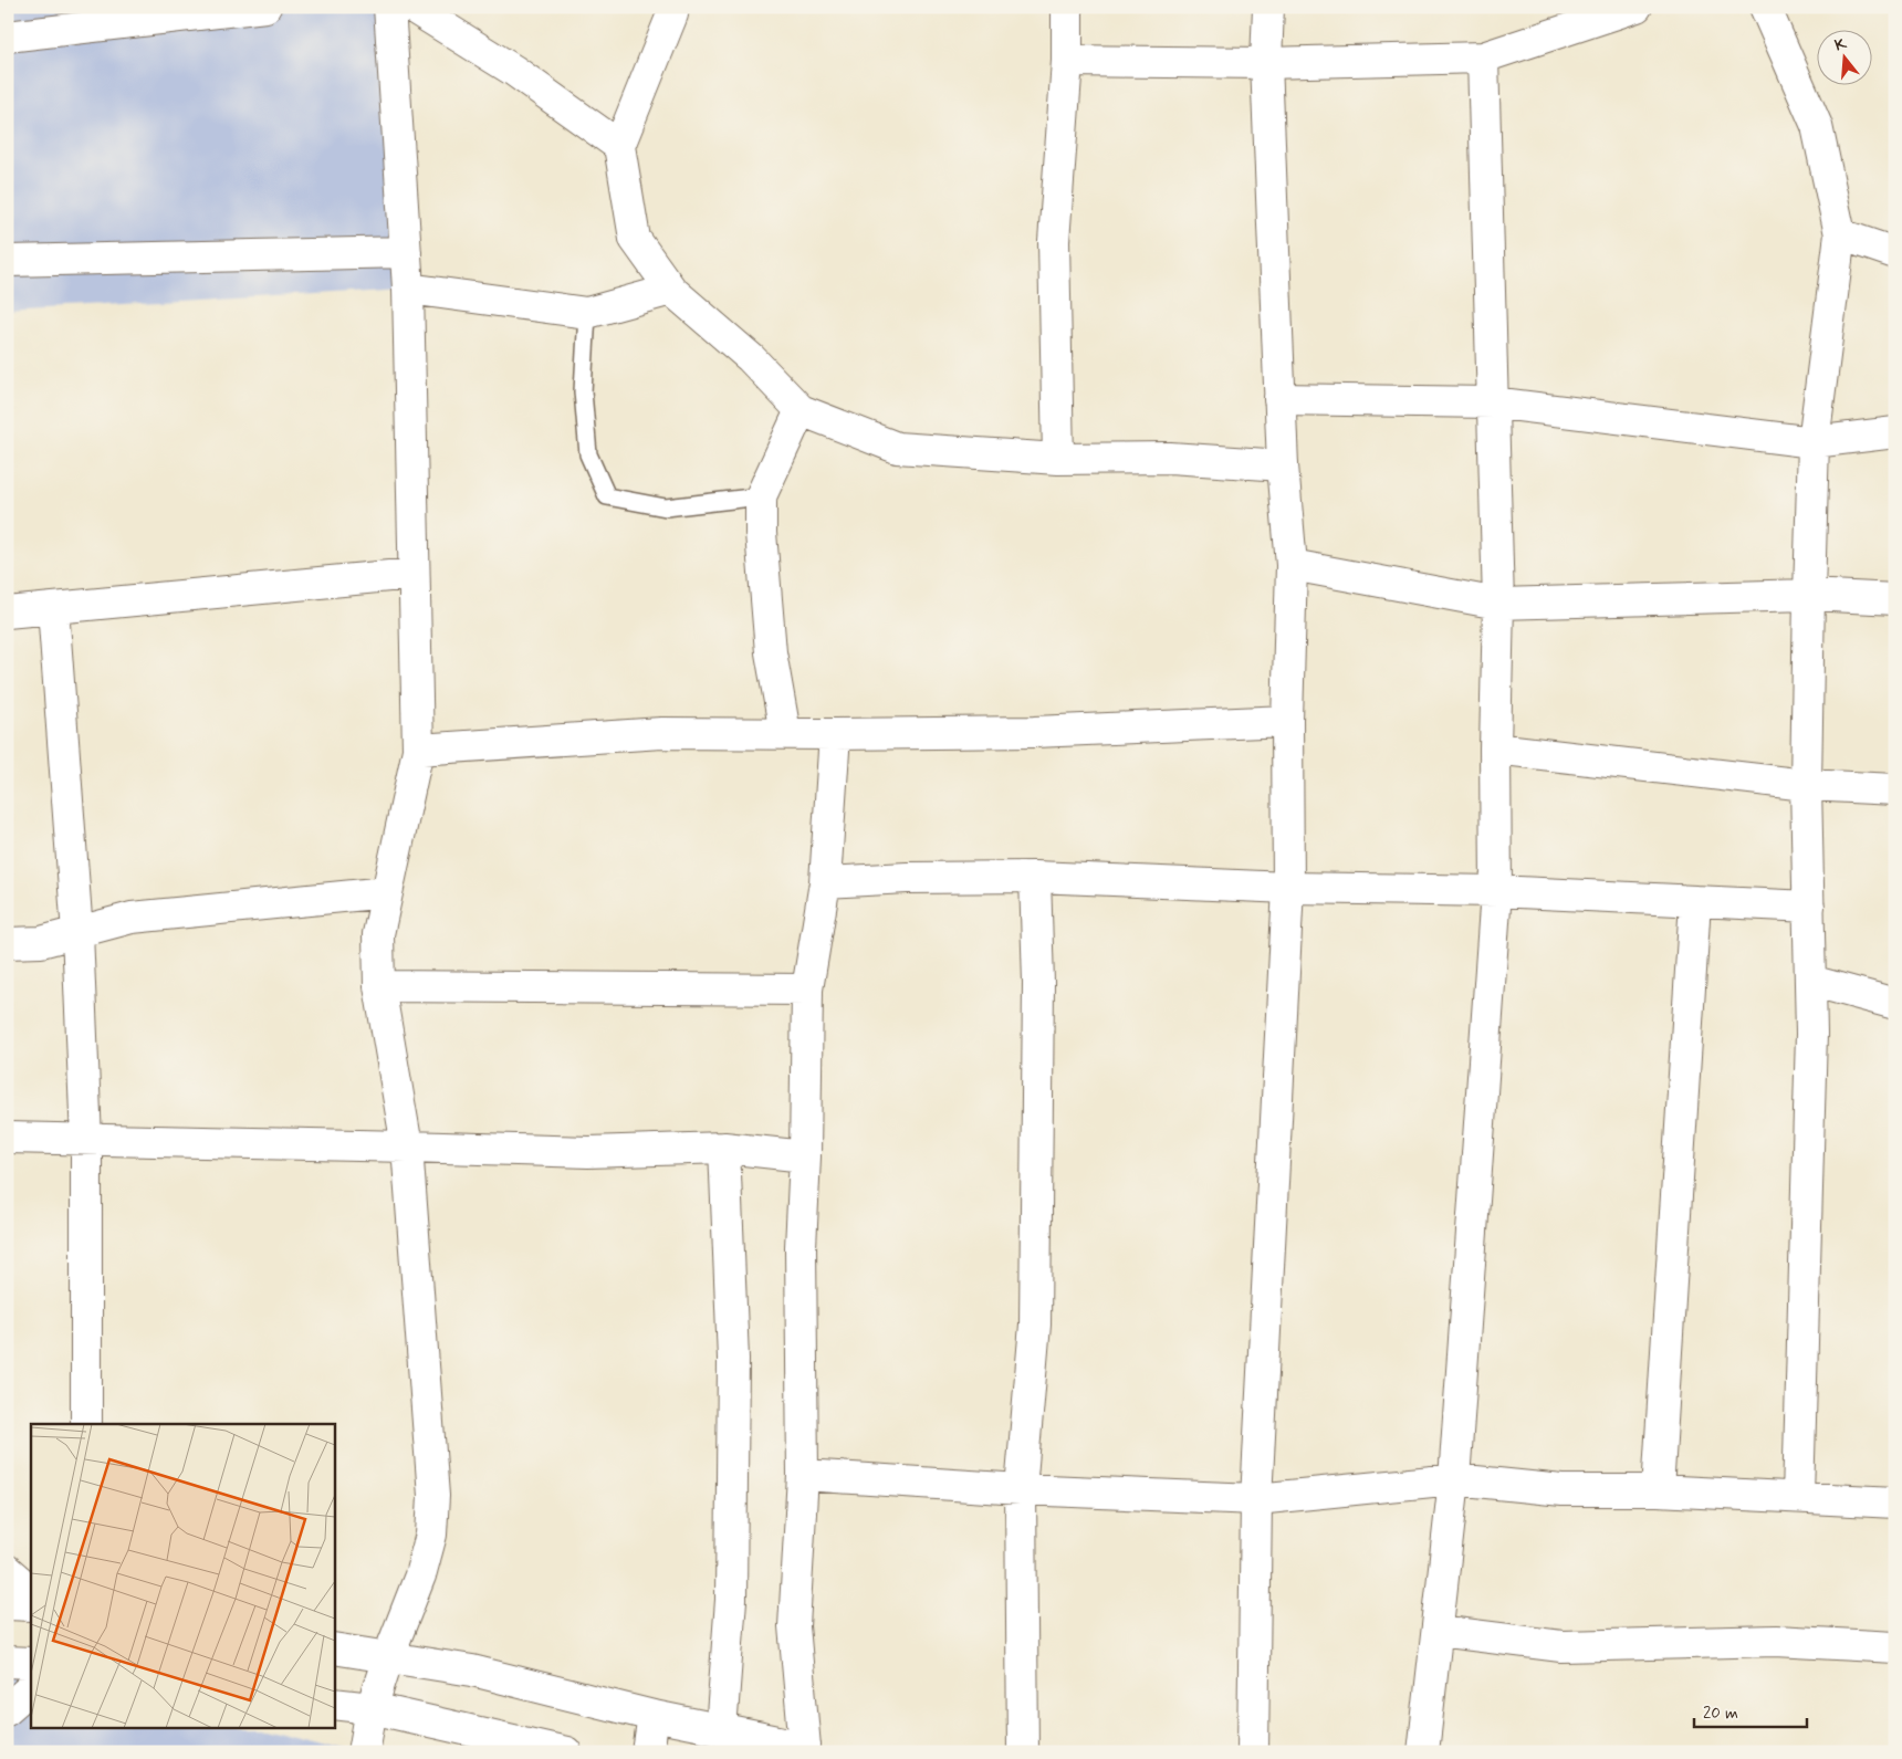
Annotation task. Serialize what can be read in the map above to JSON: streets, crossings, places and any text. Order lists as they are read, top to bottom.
{
  "scale_bar": "20 m",
  "north": "top"
}
